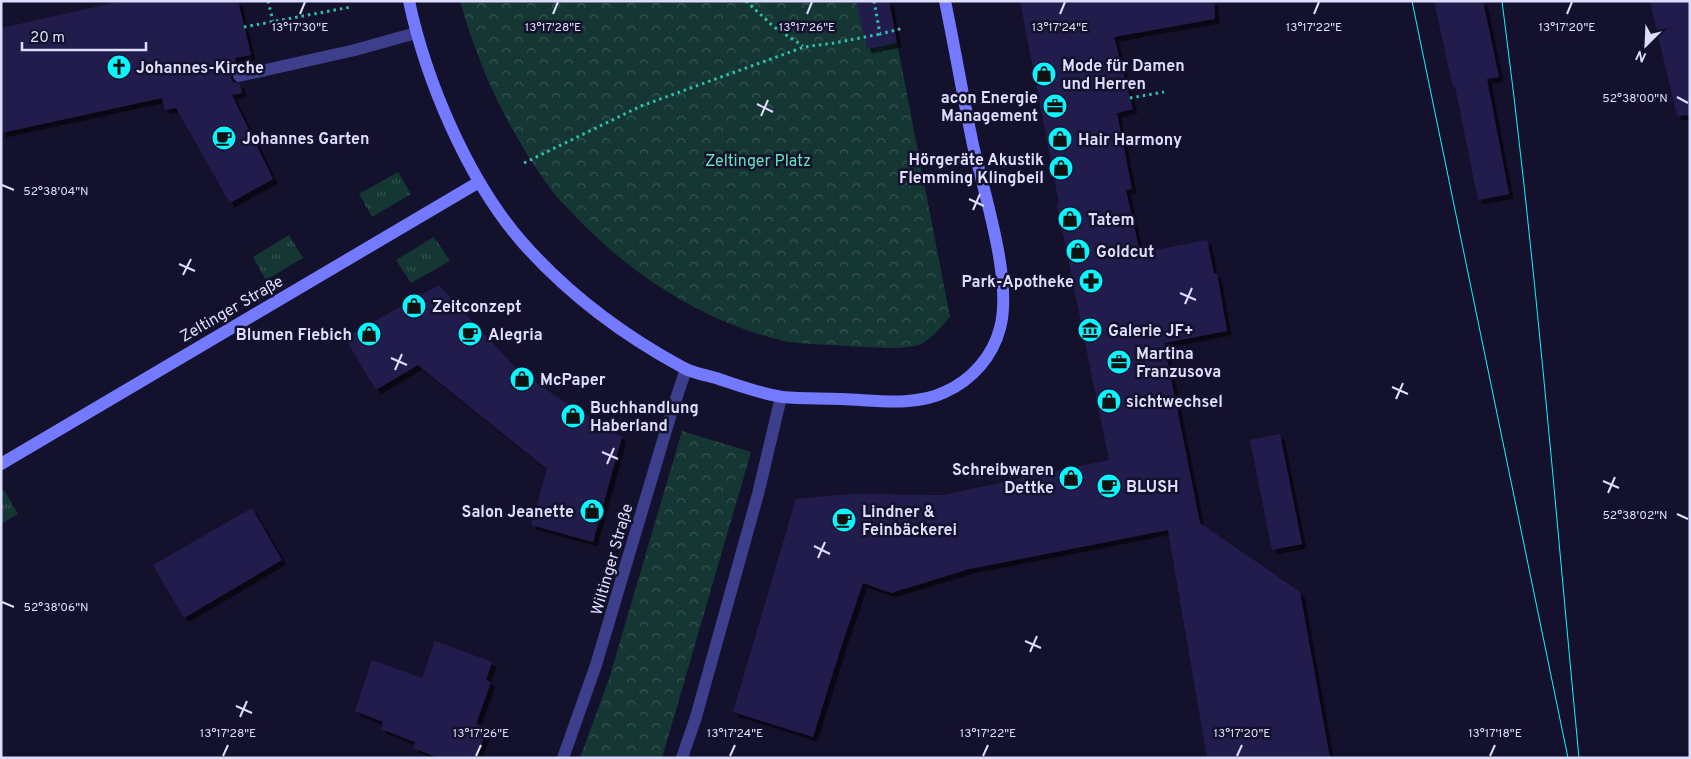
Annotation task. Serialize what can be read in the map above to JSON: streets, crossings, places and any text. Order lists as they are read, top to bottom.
{
  "streets": {
    "street": ["Zeltinger Straße", "Wiltinger Straße"]
  },
  "parks": ["Zeltinger Platz"],
  "places": {
    "church": ["Johannes-Kirche"],
    "shop": [
      "Mode für Damen und Herren",
      "Hair Harmony",
      "Hörgeräte Akustik Flemming Klingbeil",
      "Tatem",
      "Goldcut",
      "Zeitconzept",
      "Blumen Fiebich",
      "McPaper",
      "sichtwechsel",
      "Buchhandlung Haberland",
      "Schreibwaren Dettke",
      "Salon Jeanette"
    ],
    "office": ["acon Energie Management", "Martina Franzusova"],
    "cafe": [
      "Johannes Garten",
      "Alegria",
      "BLUSH",
      "Lindner & Feinbäckerei"
    ],
    "pharmacy": ["Park-Apotheke"],
    "museum": ["Galerie JF+"]
  },
  "scale_bar": "20 m",
  "north": "bottom left",
  "coordinates": [
    "13°17'28\"E",
    "13°17'26\"E",
    "13°17'24\"E",
    "13°17'22\"E",
    "13°17'30\"E",
    "13°17'20\"E",
    "52°38'00\"N",
    "52°38'04\"N",
    "52°38'02\"N",
    "52°38'06\"N",
    "13°17'18\"E"
  ]
}
